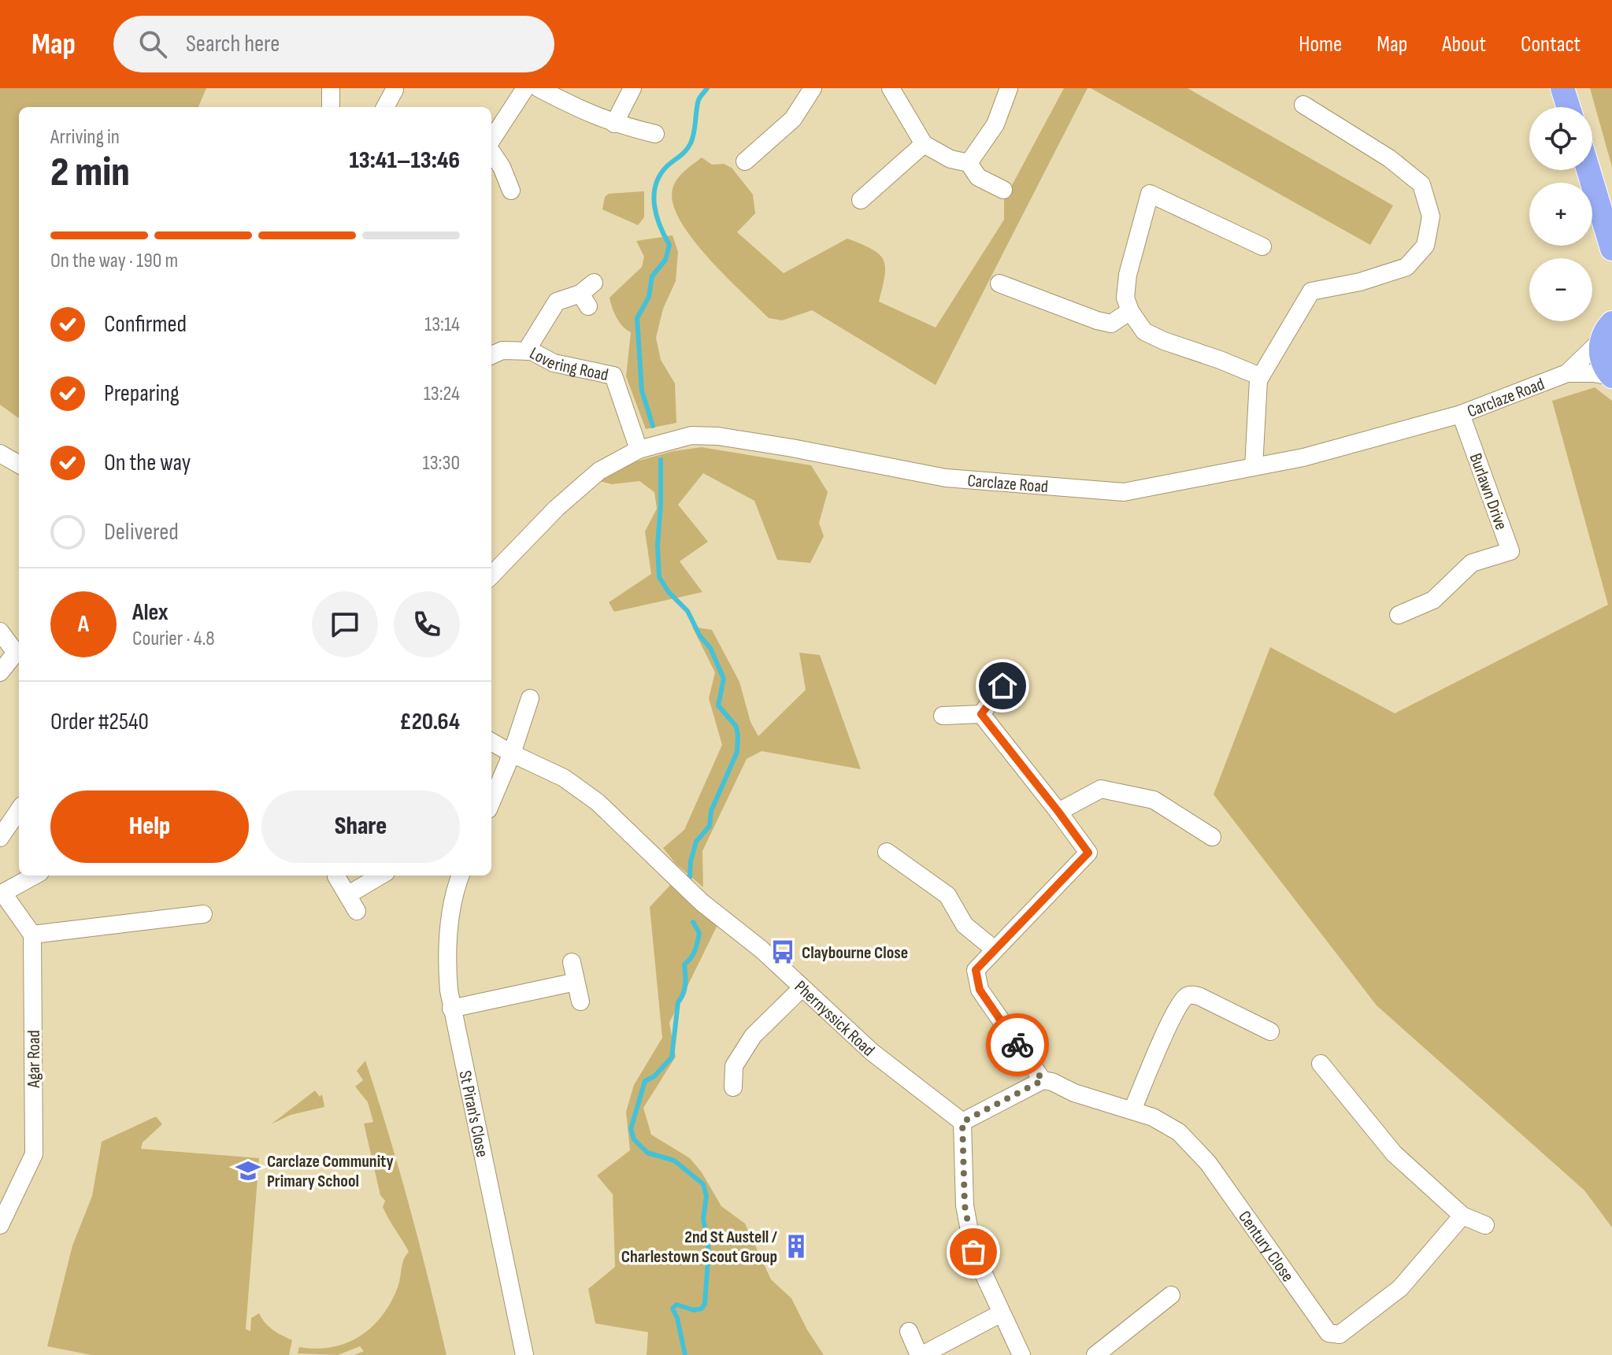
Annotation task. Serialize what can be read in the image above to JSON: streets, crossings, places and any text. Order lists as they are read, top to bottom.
{
  "streets": {
    "street": [
      "Lovering Road",
      "Carclaze Road",
      "Burlawn Drive",
      "Phernyssick Road",
      "Agar Road",
      "St Piran's Close",
      "Century Close"
    ]
  },
  "crossings": [
    ["Lovering Road", "Carclaze Road"],
    ["Carclaze Road", "Burlawn Drive"]
  ],
  "places": {
    "bus stop": ["Claybourne Close"],
    "school or university": ["Carclaze Community Primary School"],
    "building": ["2nd St Austell / Charlestown Scout Group"]
  },
  "page": {
    "header": "Map",
    "search": "Search here",
    "nav": [
      "Home",
      "Map",
      "About",
      "Contact"
    ],
    "map_buttons": ["+", "−"],
    "heading": ["2 min", "Arriving in", "13:41–13:46"],
    "panel": [
      "Alex",
      "Courier · 4.8",
      "Order #2540",
      "£20.64"
    ],
    "bar": "On the way · 190 m",
    "list": [
      ["Confirmed", "13:14"],
      ["Preparing", "13:24"],
      ["On the way", "13:30"],
      "Delivered"
    ],
    "round": "A",
    "buttons": ["Help", "Share"]
  }
}
